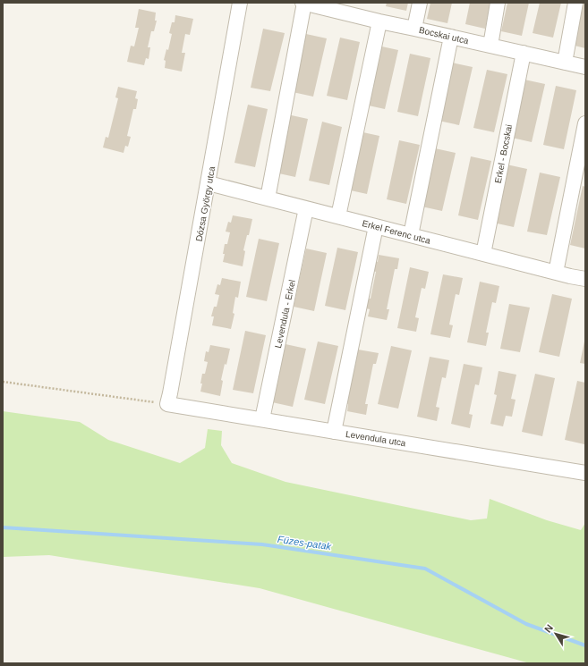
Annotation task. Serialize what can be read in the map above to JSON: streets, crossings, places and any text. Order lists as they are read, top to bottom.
{
  "streets": {
    "street": [
      "Bocskai utca",
      "Erkel - Bocskai",
      "Dózsa György utca",
      "Erkel Ferenc utca",
      "Levendula - Erkel",
      "Levendula utca"
    ]
  },
  "crossings": [
    ["Bocskai utca", "Erkel - Bocskai"],
    ["Erkel - Bocskai", "Erkel Ferenc utca"],
    ["Dózsa György utca", "Erkel Ferenc utca"],
    ["Dózsa György utca", "Levendula utca"],
    ["Erkel Ferenc utca", "Levendula - Erkel"],
    ["Levendula - Erkel", "Levendula utca"]
  ],
  "water": ["Füzes-patak"],
  "north": "top left"
}
